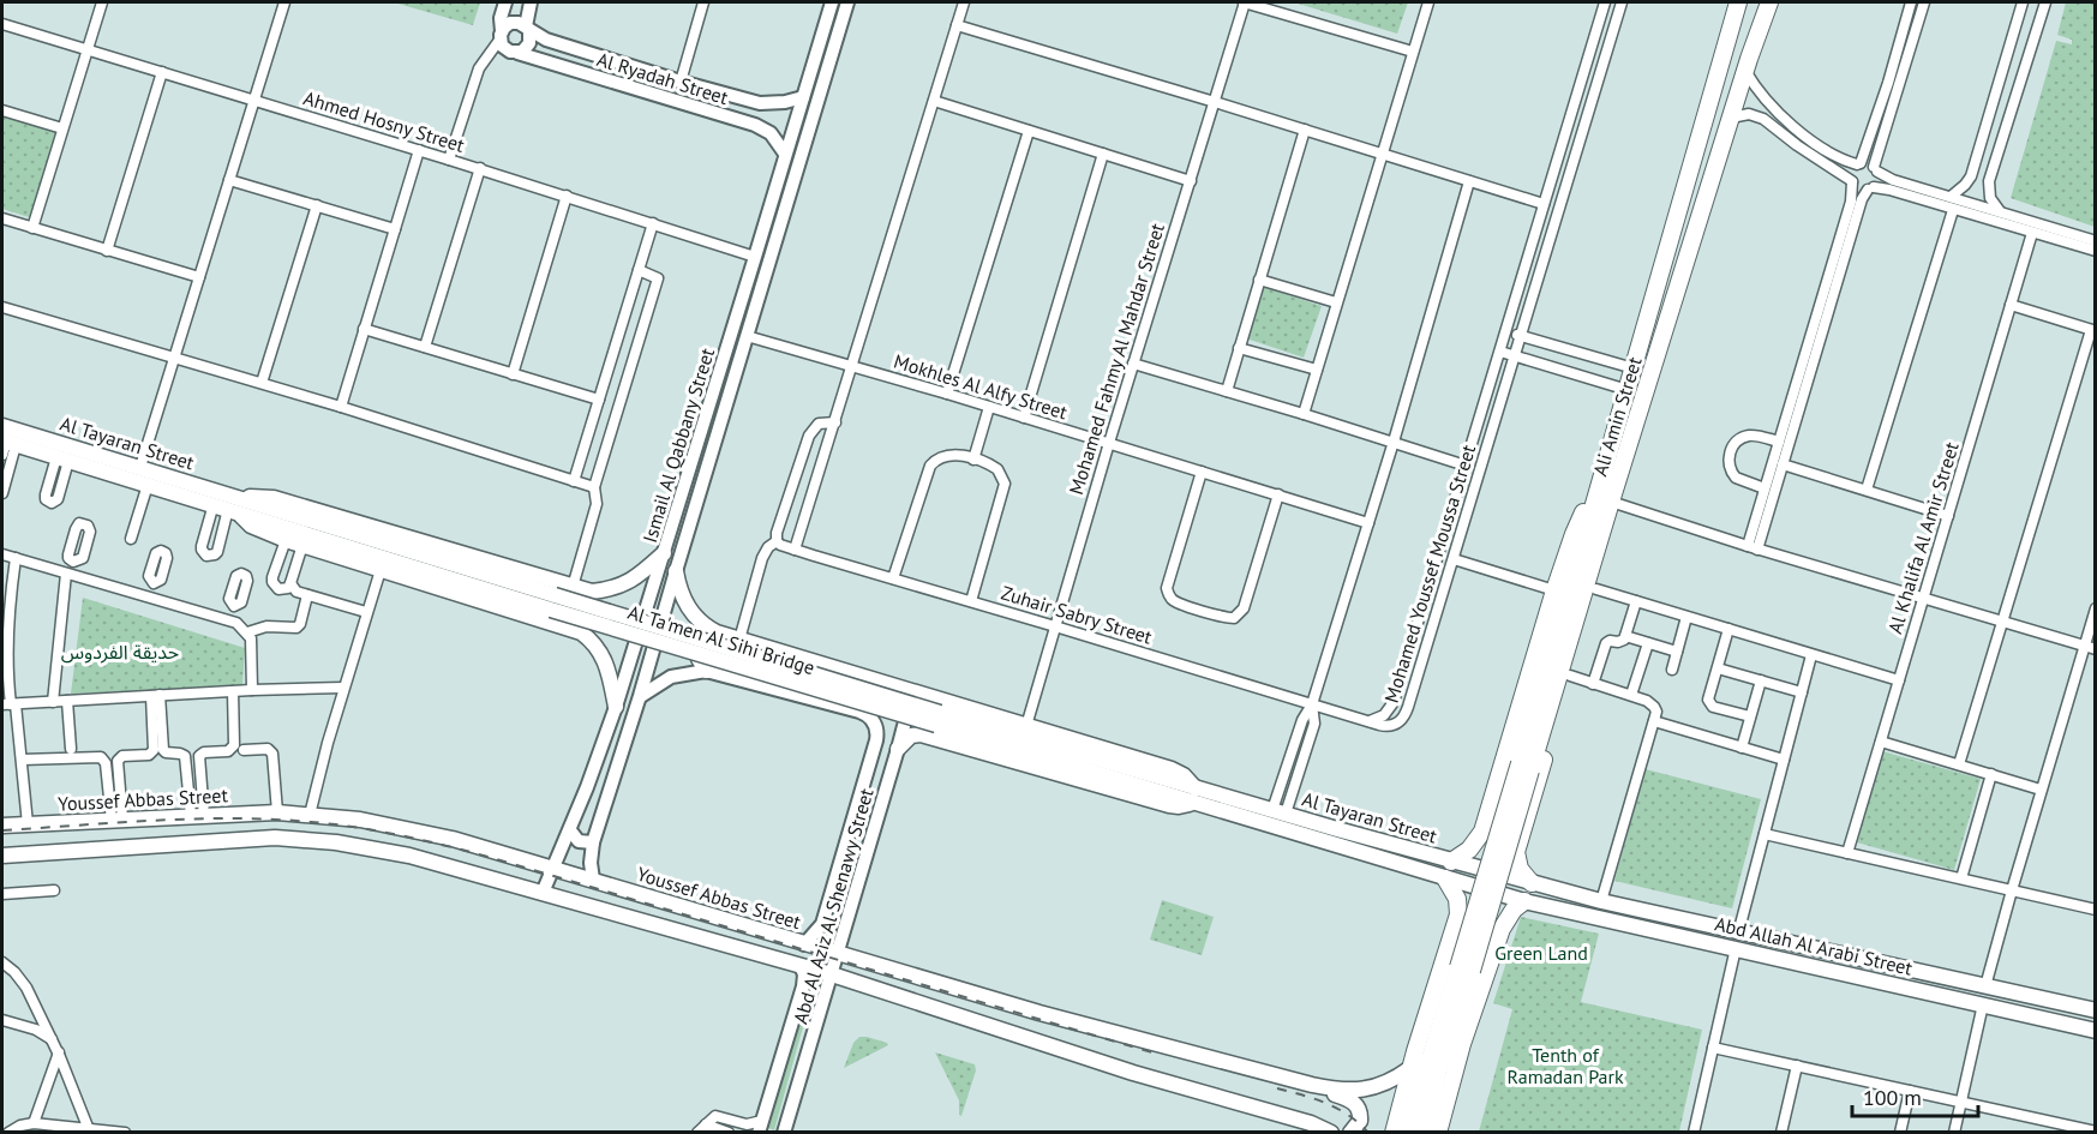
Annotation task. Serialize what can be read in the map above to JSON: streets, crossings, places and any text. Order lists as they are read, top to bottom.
{
  "streets": {
    "main road": [
      "Ali Amin Street",
      "Al Tayaran Street",
      "Al Ta'men Al Sihi Bridge",
      "Youssef Abbas Street",
      "Abd Allah Al Arabi Street"
    ],
    "street": [
      "Al Ryadah Street",
      "Ahmed Hosny Street",
      "Mohamed Fahmy Al Mahdar Street",
      "Mokhles Al Alfy Street",
      "Ismail Al Qabbany Street",
      "Al Khalifa Al Amir Street",
      "Mohamed Youssef Moussa Street",
      "Zuhair Sabry Street",
      "Abd Al Aziz Al Shenawy Street"
    ]
  },
  "crossings": [
    ["Al Ryadah Street", "Ismail Al Qabbany Street"],
    ["Ahmed Hosny Street", "Ismail Al Qabbany Street"],
    ["Mohamed Fahmy Al Mahdar Street", "Mokhles Al Alfy Street"],
    ["Mohamed Fahmy Al Mahdar Street", "Zuhair Sabry Street"],
    ["Mokhles Al Alfy Street", "Ismail Al Qabbany Street"],
    ["Ali Amin Street", "Al Tayaran Street"],
    ["Ali Amin Street", "Abd Allah Al Arabi Street"],
    ["Al Tayaran Street", "Al Ta'men Al Sihi Bridge"],
    ["Al Tayaran Street", "Abd Allah Al Arabi Street"],
    ["Ismail Al Qabbany Street", "Youssef Abbas Street"],
    ["Mohamed Youssef Moussa Street", "Zuhair Sabry Street"],
    ["Youssef Abbas Street", "Abd Al Aziz Al Shenawy Street"]
  ],
  "parks": ["حديقة الفردوس", "Green Land", "Tenth of Ramadan Park"],
  "scale_bar": "100 m"
}
